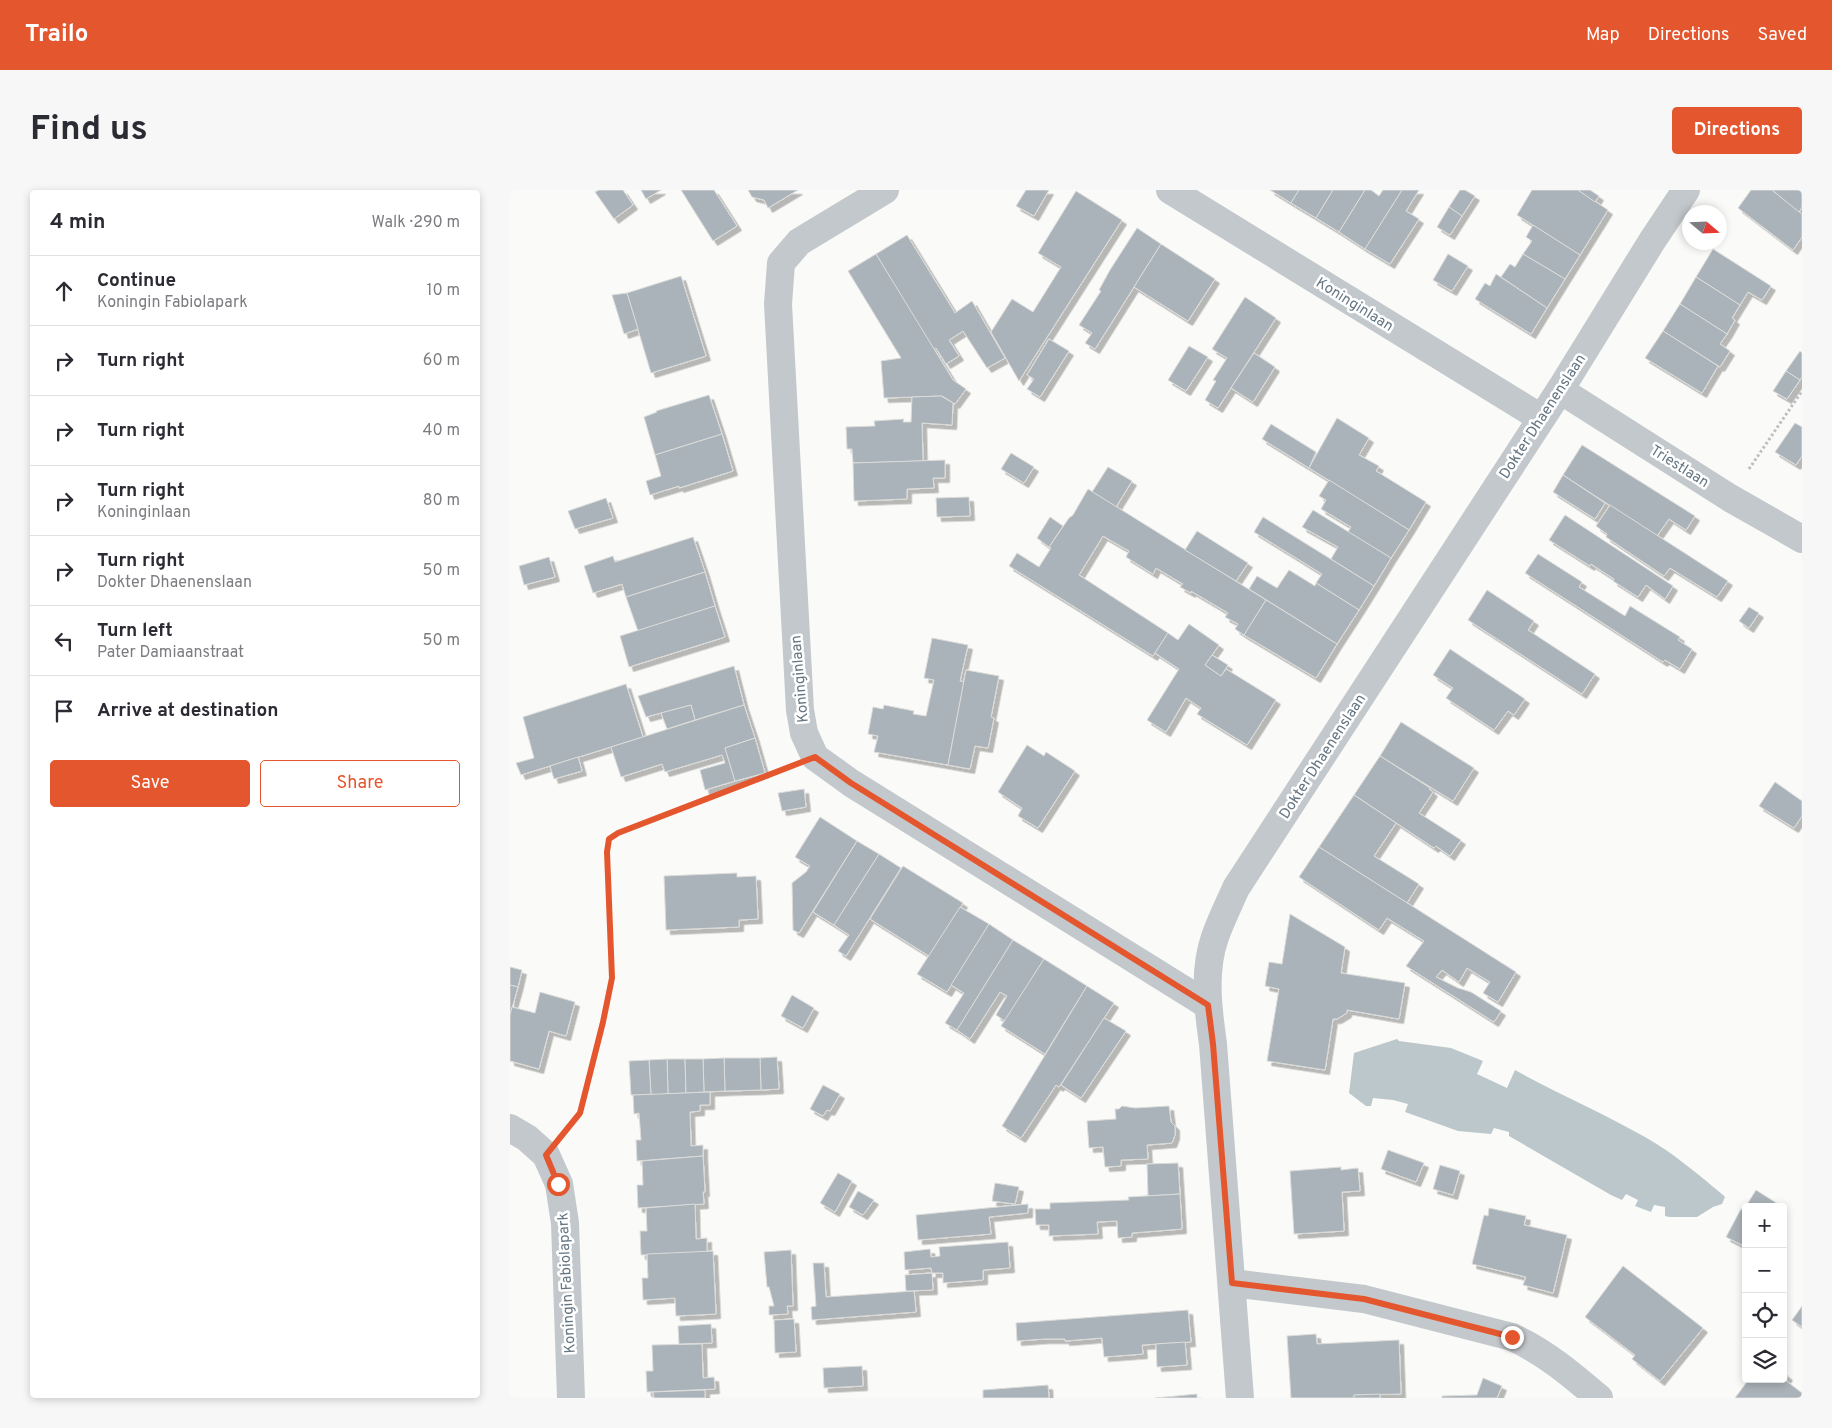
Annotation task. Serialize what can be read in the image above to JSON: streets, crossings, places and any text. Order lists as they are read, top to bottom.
{
  "streets": {
    "street": [
      "Koninginlaan",
      "Dokter Dhaenenslaan",
      "Triestlaan",
      "Koningin Fabiolapark"
    ]
  },
  "crossings": [
    ["Koninginlaan", "Dokter Dhaenenslaan"],
    ["Dokter Dhaenenslaan", "Triestlaan"]
  ],
  "north": "right",
  "page": {
    "header": "Trailo",
    "nav": ["Map", "Directions", "Saved"],
    "buttons": [
      "Directions",
      ["Save", "Share"]
    ],
    "title": "Find us",
    "heading": ["4 min", "Walk · 290 m"],
    "list": [
      ["Continue", "Koningin Fabiolapark", "10 m"],
      ["Turn right", "60 m"],
      ["Turn right", "40 m"],
      ["Turn right", "Koninginlaan", "80 m"],
      ["Turn right", "Dokter Dhaenenslaan", "50 m"],
      ["Turn left", "Pater Damiaanstraat", "50 m"],
      "Arrive at destination"
    ],
    "map_buttons": ["+", "−"]
  }
}
